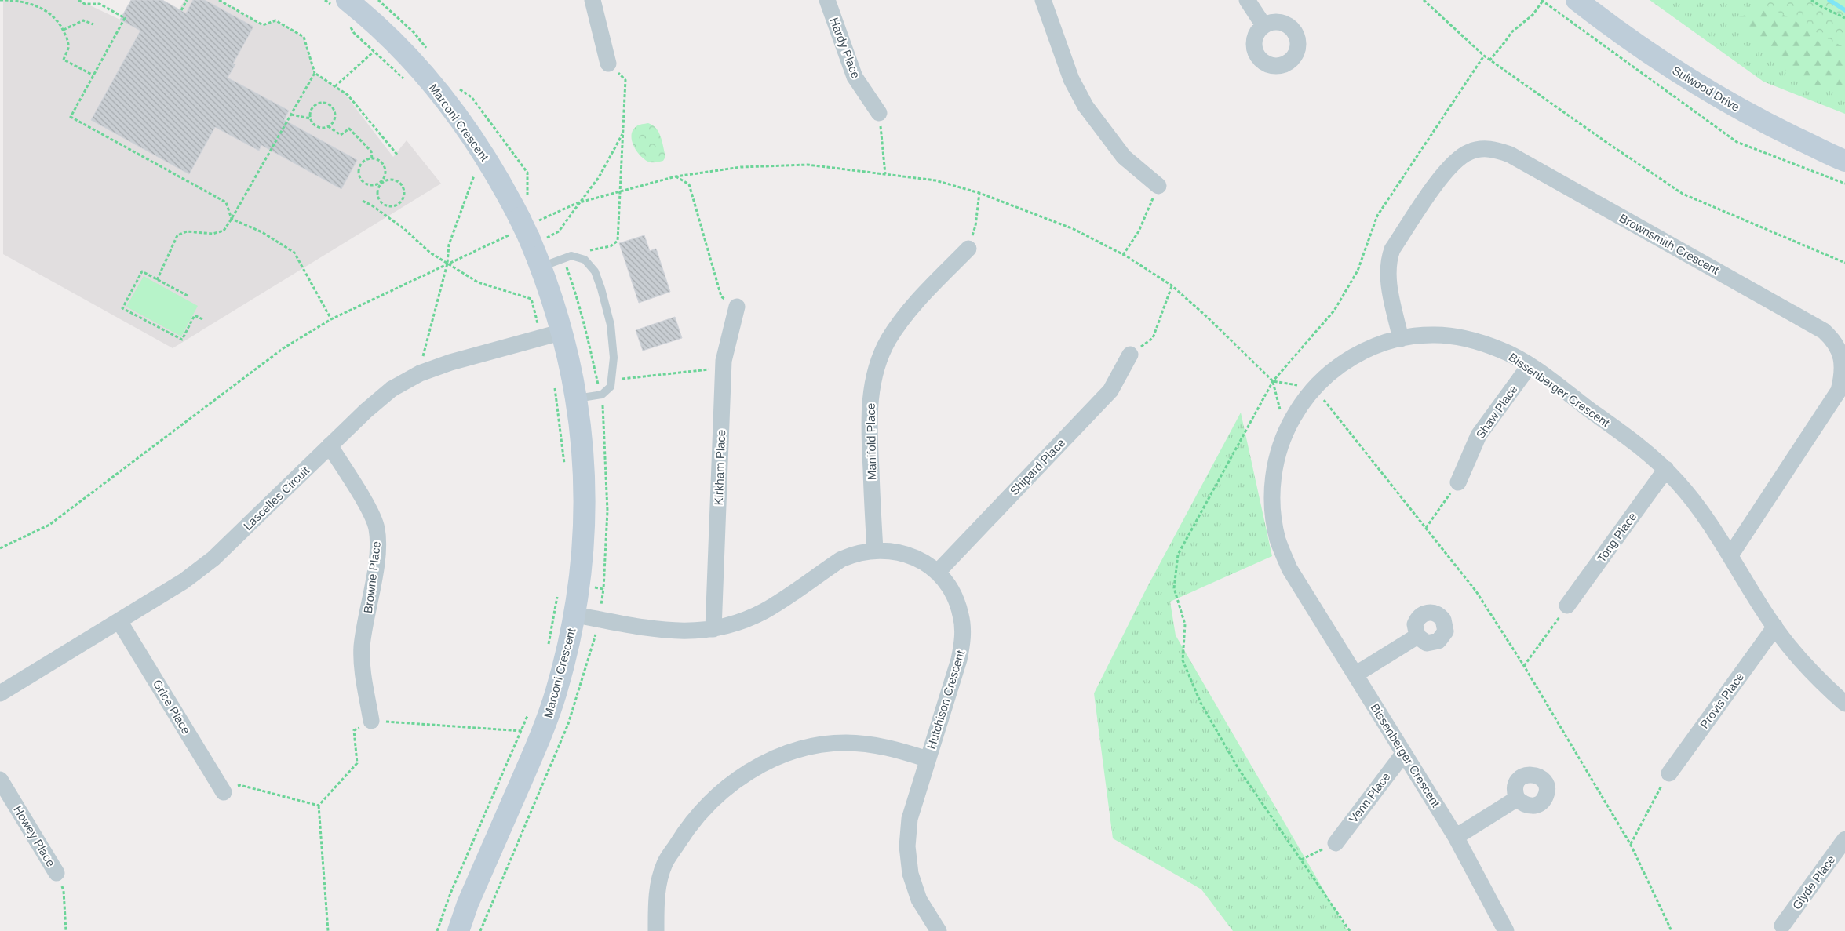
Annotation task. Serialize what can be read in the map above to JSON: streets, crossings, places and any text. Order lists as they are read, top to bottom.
{
  "streets": {
    "street": [
      "Hardy Place",
      "Sulwood Drive",
      "Marconi Crescent",
      "Brownsmith Crescent",
      "Bissenberger Crescent",
      "Shaw Place",
      "Manifold Place",
      "Shipard Place",
      "Kirkham Place",
      "Lascelles Circuit",
      "Tong Place",
      "Browne Place",
      "Hutchison Crescent",
      "Provis Place",
      "Grice Place",
      "Venn Place",
      "Howey Place",
      "Glyde Place"
    ]
  },
  "crossings": [
    ["Marconi Crescent", "Lascelles Circuit"],
    ["Marconi Crescent", "Hutchison Crescent"],
    ["Brownsmith Crescent", "Bissenberger Crescent"],
    ["Bissenberger Crescent", "Shaw Place"],
    ["Bissenberger Crescent", "Tong Place"],
    ["Bissenberger Crescent", "Provis Place"],
    ["Bissenberger Crescent", "Venn Place"],
    ["Manifold Place", "Hutchison Crescent"],
    ["Shipard Place", "Hutchison Crescent"],
    ["Kirkham Place", "Hutchison Crescent"],
    ["Lascelles Circuit", "Browne Place"],
    ["Lascelles Circuit", "Grice Place"]
  ]
}
